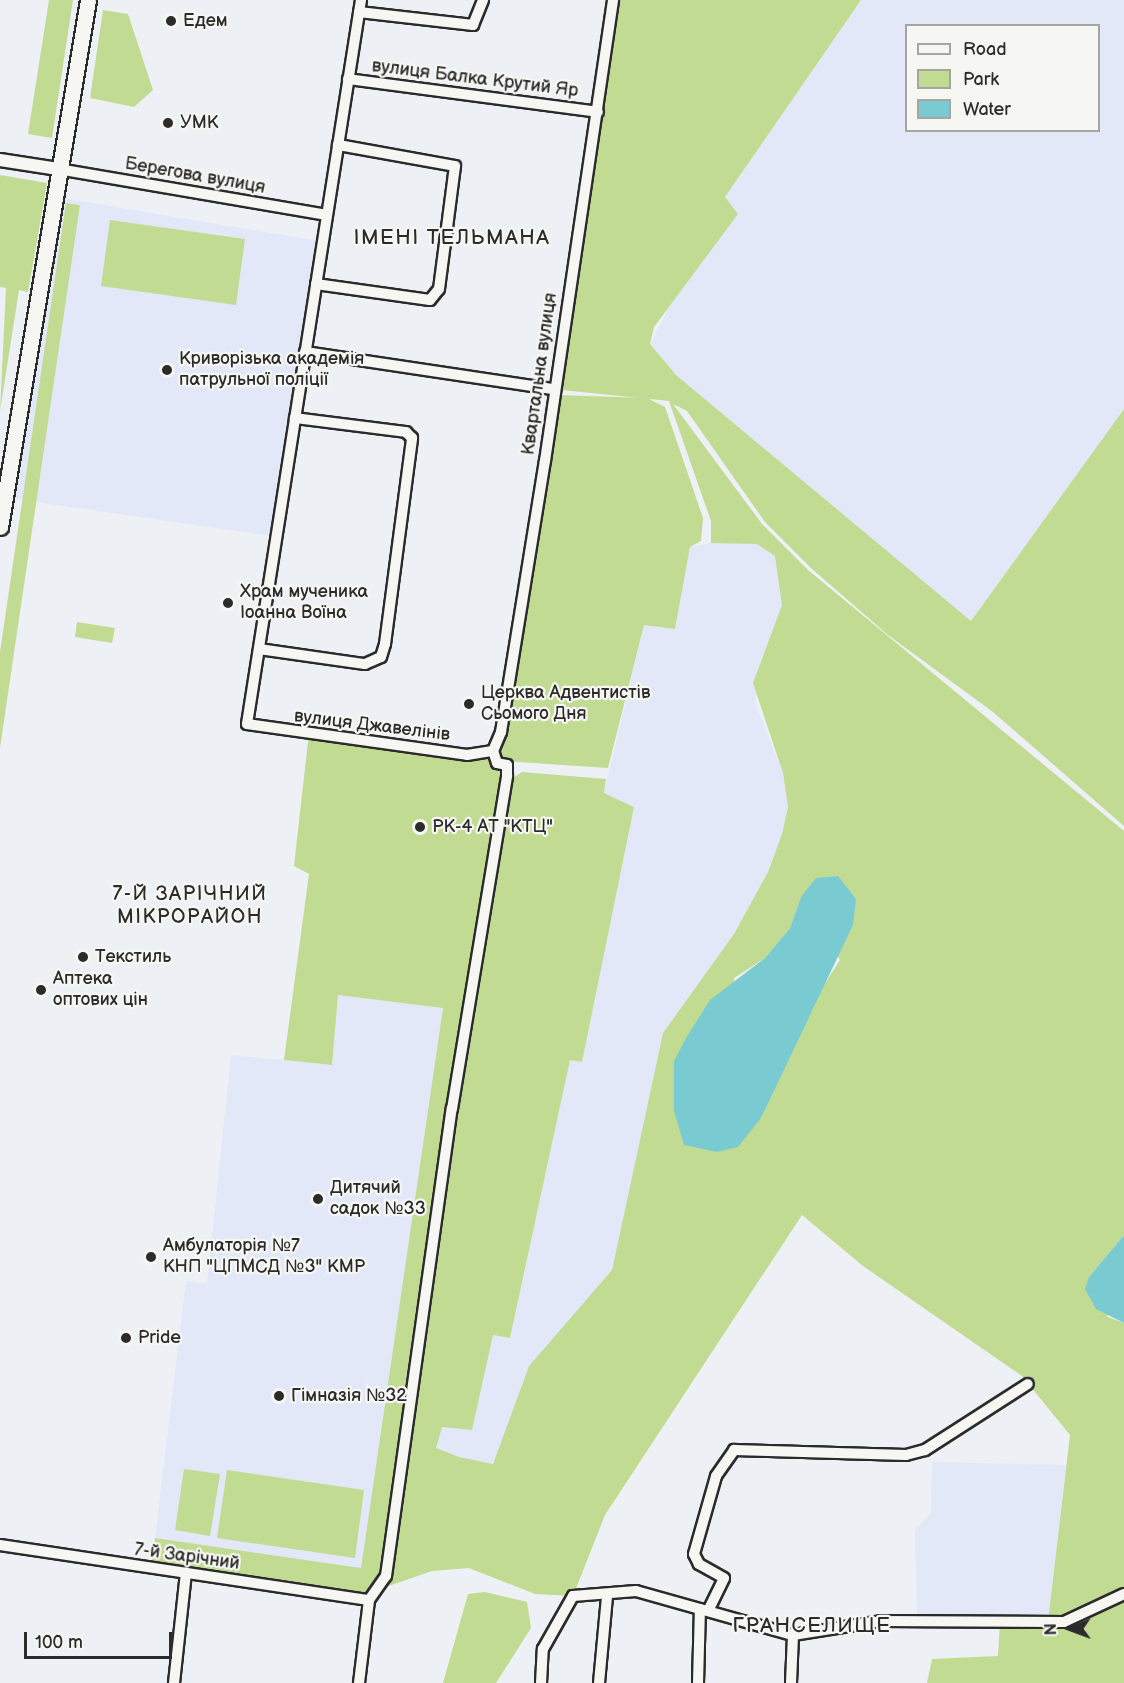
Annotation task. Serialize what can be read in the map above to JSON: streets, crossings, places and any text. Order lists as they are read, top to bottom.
{
  "streets": {
    "street": [
      "вулиця Балка Крутий Яр",
      "Берегова вулиця",
      "Квартальна вулиця",
      "вулиця Джавелінів",
      "7-й Зарічний"
    ]
  },
  "crossings": [
    ["вулиця Балка Крутий Яр", "Квартальна вулиця"],
    ["Квартальна вулиця", "вулиця Джавелінів"]
  ],
  "districts": ["ІМЕНІ ТЕЛЬМАНА", "7-Й ЗАРІЧНИЙ МІКРОРАЙОН", "ГРАНСЕЛИЩЕ"],
  "places": [
    "Едем",
    "УМК",
    "Криворізька академія патрульної поліції",
    "Храм мученика Іоанна Воїна",
    "Церква Адвентистів Сьомого Дня",
    "РК-4 АТ \"КТЦ\"",
    "Текстиль",
    "Аптека оптових цін",
    "Дитячий садок №33",
    "Амбулаторія №7 КНП \"ЦПМСД №3\" КМР",
    "Pride",
    "Гімназія №32"
  ],
  "legend": ["Road", "Park", "Water"],
  "scale_bar": "100 m",
  "north": "left"
}
